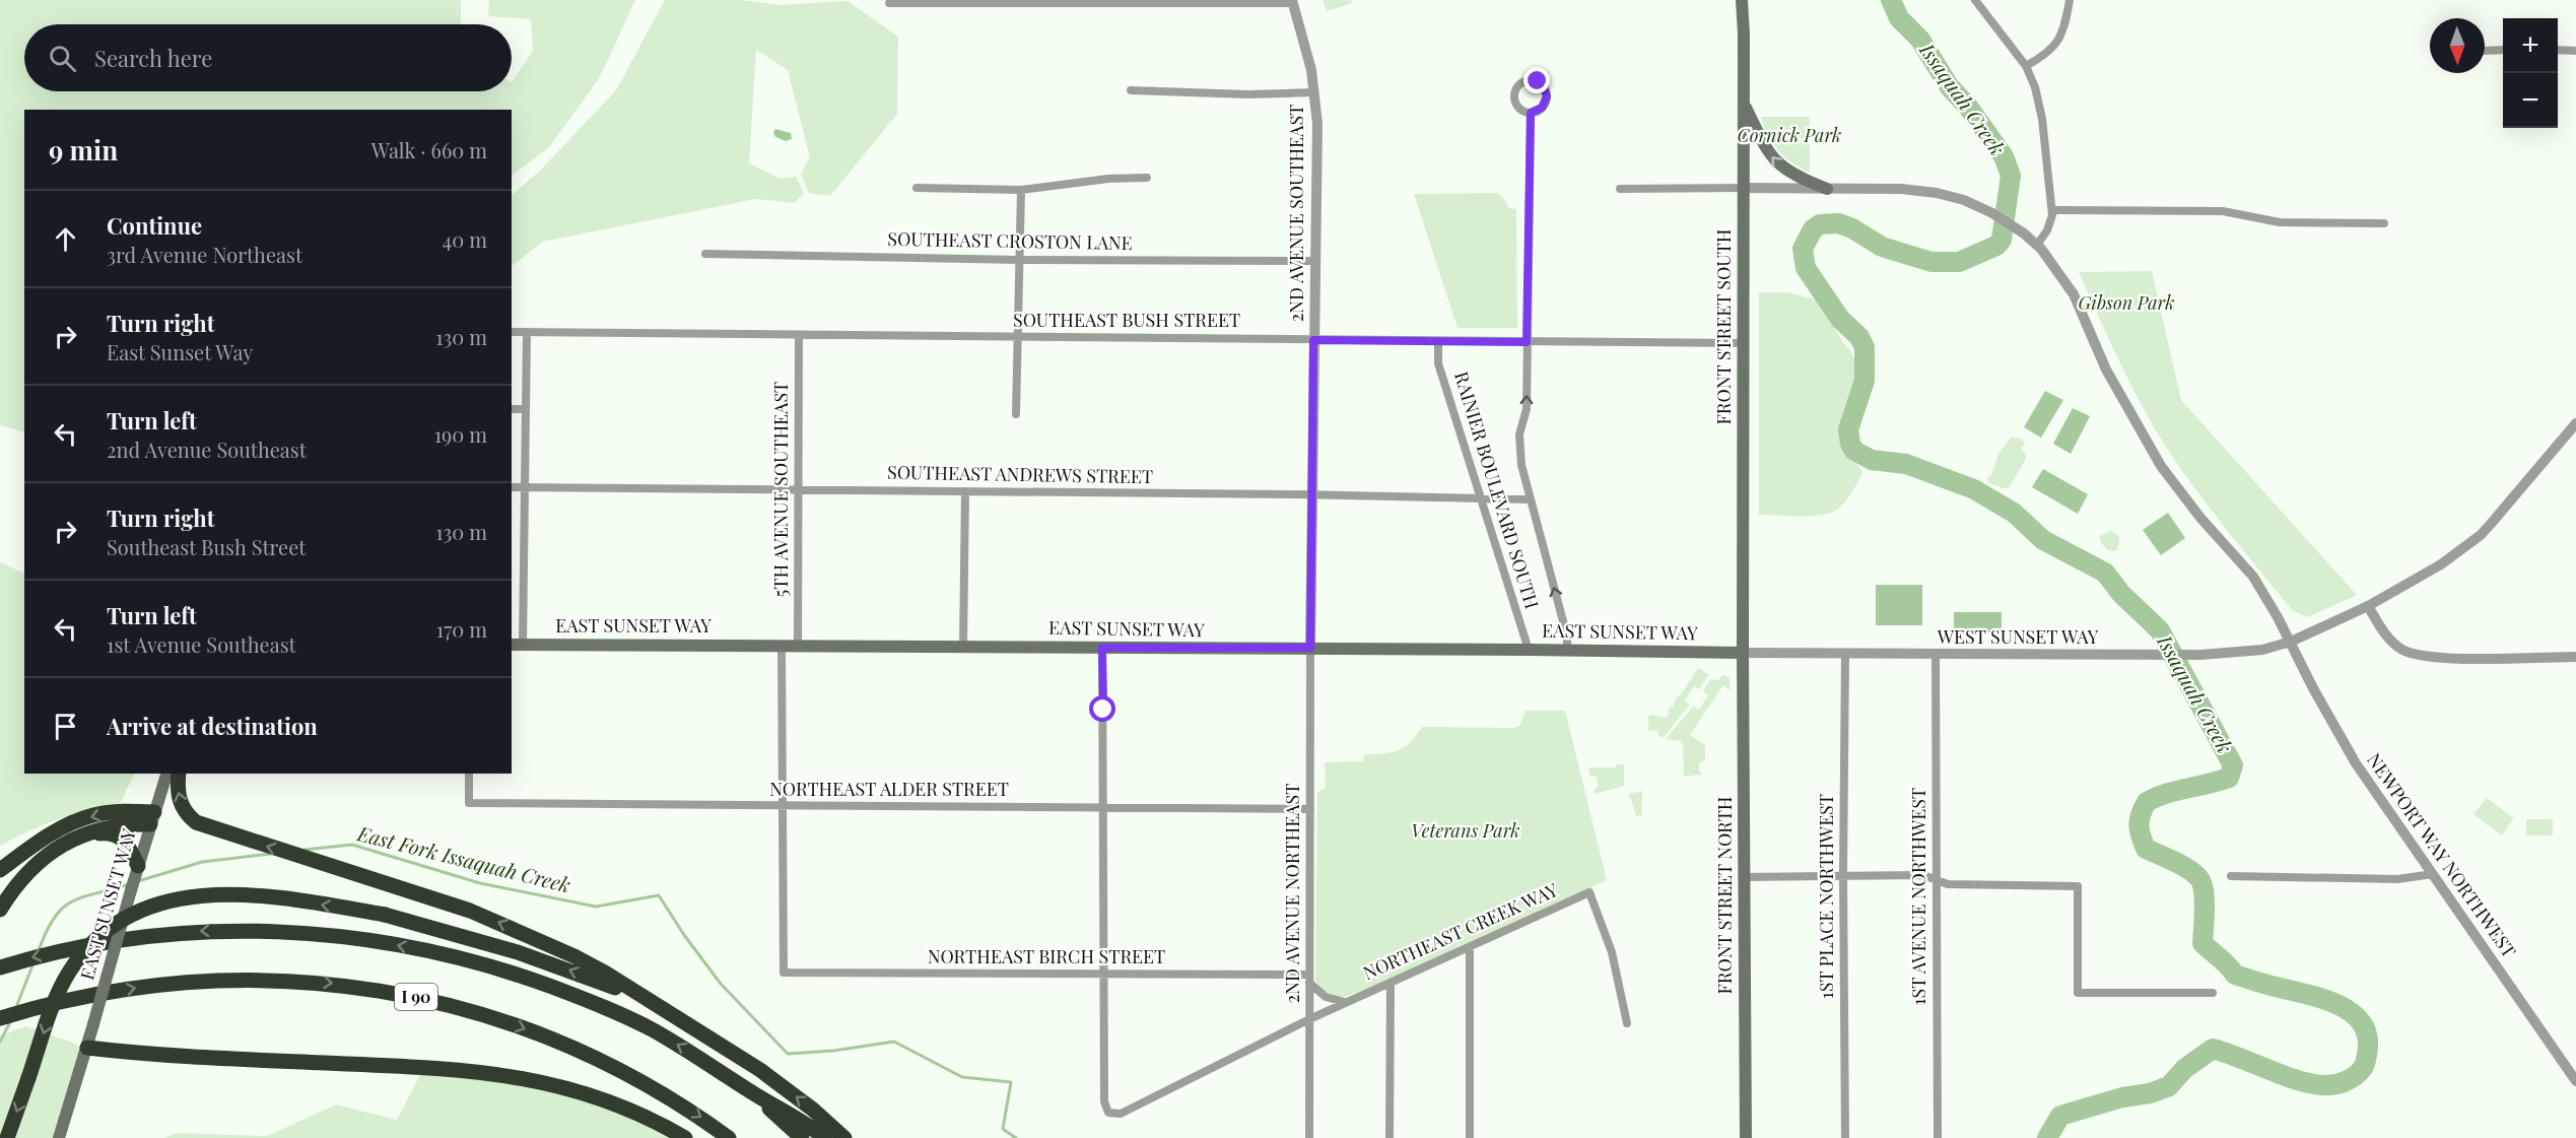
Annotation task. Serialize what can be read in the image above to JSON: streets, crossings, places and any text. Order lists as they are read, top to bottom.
{
  "streets": {
    "highway": ["I 90"],
    "main road": ["FRONT STREET SOUTH", "EAST SUNSET WAY", "FRONT STREET NORTH"],
    "street": [
      "2ND AVENUE SOUTHEAST",
      "SOUTHEAST CROSTON LANE",
      "SOUTHEAST BUSH STREET",
      "SOUTHEAST ANDREWS STREET",
      "5TH AVENUE SOUTHEAST",
      "RAINIER BOULEVARD SOUTH",
      "WEST SUNSET WAY",
      "NORTHEAST ALDER STREET",
      "NEWPORT WAY NORTHWEST",
      "2ND AVENUE NORTHEAST",
      "1ST PLACE NORTHWEST",
      "1ST AVENUE NORTHWEST",
      "NORTHEAST CREEK WAY",
      "NORTHEAST BIRCH STREET"
    ]
  },
  "crossings": [
    ["2ND AVENUE SOUTHEAST", "SOUTHEAST CROSTON LANE"],
    ["2ND AVENUE SOUTHEAST", "SOUTHEAST BUSH STREET"],
    ["2ND AVENUE SOUTHEAST", "SOUTHEAST ANDREWS STREET"],
    ["2ND AVENUE SOUTHEAST", "EAST SUNSET WAY"],
    ["2ND AVENUE SOUTHEAST", "2ND AVENUE NORTHEAST"],
    ["SOUTHEAST BUSH STREET", "FRONT STREET SOUTH"],
    ["SOUTHEAST BUSH STREET", "5TH AVENUE SOUTHEAST"],
    ["SOUTHEAST BUSH STREET", "RAINIER BOULEVARD SOUTH"],
    ["FRONT STREET SOUTH", "EAST SUNSET WAY"],
    ["FRONT STREET SOUTH", "WEST SUNSET WAY"],
    ["FRONT STREET SOUTH", "NEWPORT WAY NORTHWEST"],
    ["FRONT STREET SOUTH", "FRONT STREET NORTH"],
    ["SOUTHEAST ANDREWS STREET", "5TH AVENUE SOUTHEAST"],
    ["SOUTHEAST ANDREWS STREET", "RAINIER BOULEVARD SOUTH"],
    ["5TH AVENUE SOUTHEAST", "EAST SUNSET WAY"],
    ["RAINIER BOULEVARD SOUTH", "EAST SUNSET WAY"],
    ["EAST SUNSET WAY", "WEST SUNSET WAY"],
    ["EAST SUNSET WAY", "2ND AVENUE NORTHEAST"],
    ["EAST SUNSET WAY", "FRONT STREET NORTH"],
    ["WEST SUNSET WAY", "NEWPORT WAY NORTHWEST"],
    ["WEST SUNSET WAY", "FRONT STREET NORTH"],
    ["WEST SUNSET WAY", "1ST PLACE NORTHWEST"],
    ["WEST SUNSET WAY", "1ST AVENUE NORTHWEST"],
    ["NORTHEAST ALDER STREET", "2ND AVENUE NORTHEAST"],
    ["NORTHEAST ALDER STREET", "NORTHEAST BIRCH STREET"],
    ["2ND AVENUE NORTHEAST", "NORTHEAST CREEK WAY"],
    ["2ND AVENUE NORTHEAST", "NORTHEAST BIRCH STREET"],
    ["NORTHEAST CREEK WAY", "NORTHEAST BIRCH STREET"]
  ],
  "water": ["Issaquah Creek", "East Fork Issaquah Creek"],
  "parks": ["Cornick Park", "Gibson Park", "Veterans Park"],
  "north": "bottom",
  "page": {
    "map_buttons": ["+", "−"],
    "search": "Search here",
    "heading": ["9 min", "Walk · 660 m"],
    "list": [
      ["Continue", "3rd Avenue Northeast", "40 m"],
      ["Turn right", "East Sunset Way", "130 m"],
      ["Turn left", "2nd Avenue Southeast", "190 m"],
      ["Turn right", "Southeast Bush Street", "130 m"],
      ["Turn left", "1st Avenue Southeast", "170 m"],
      "Arrive at destination"
    ]
  }
}
